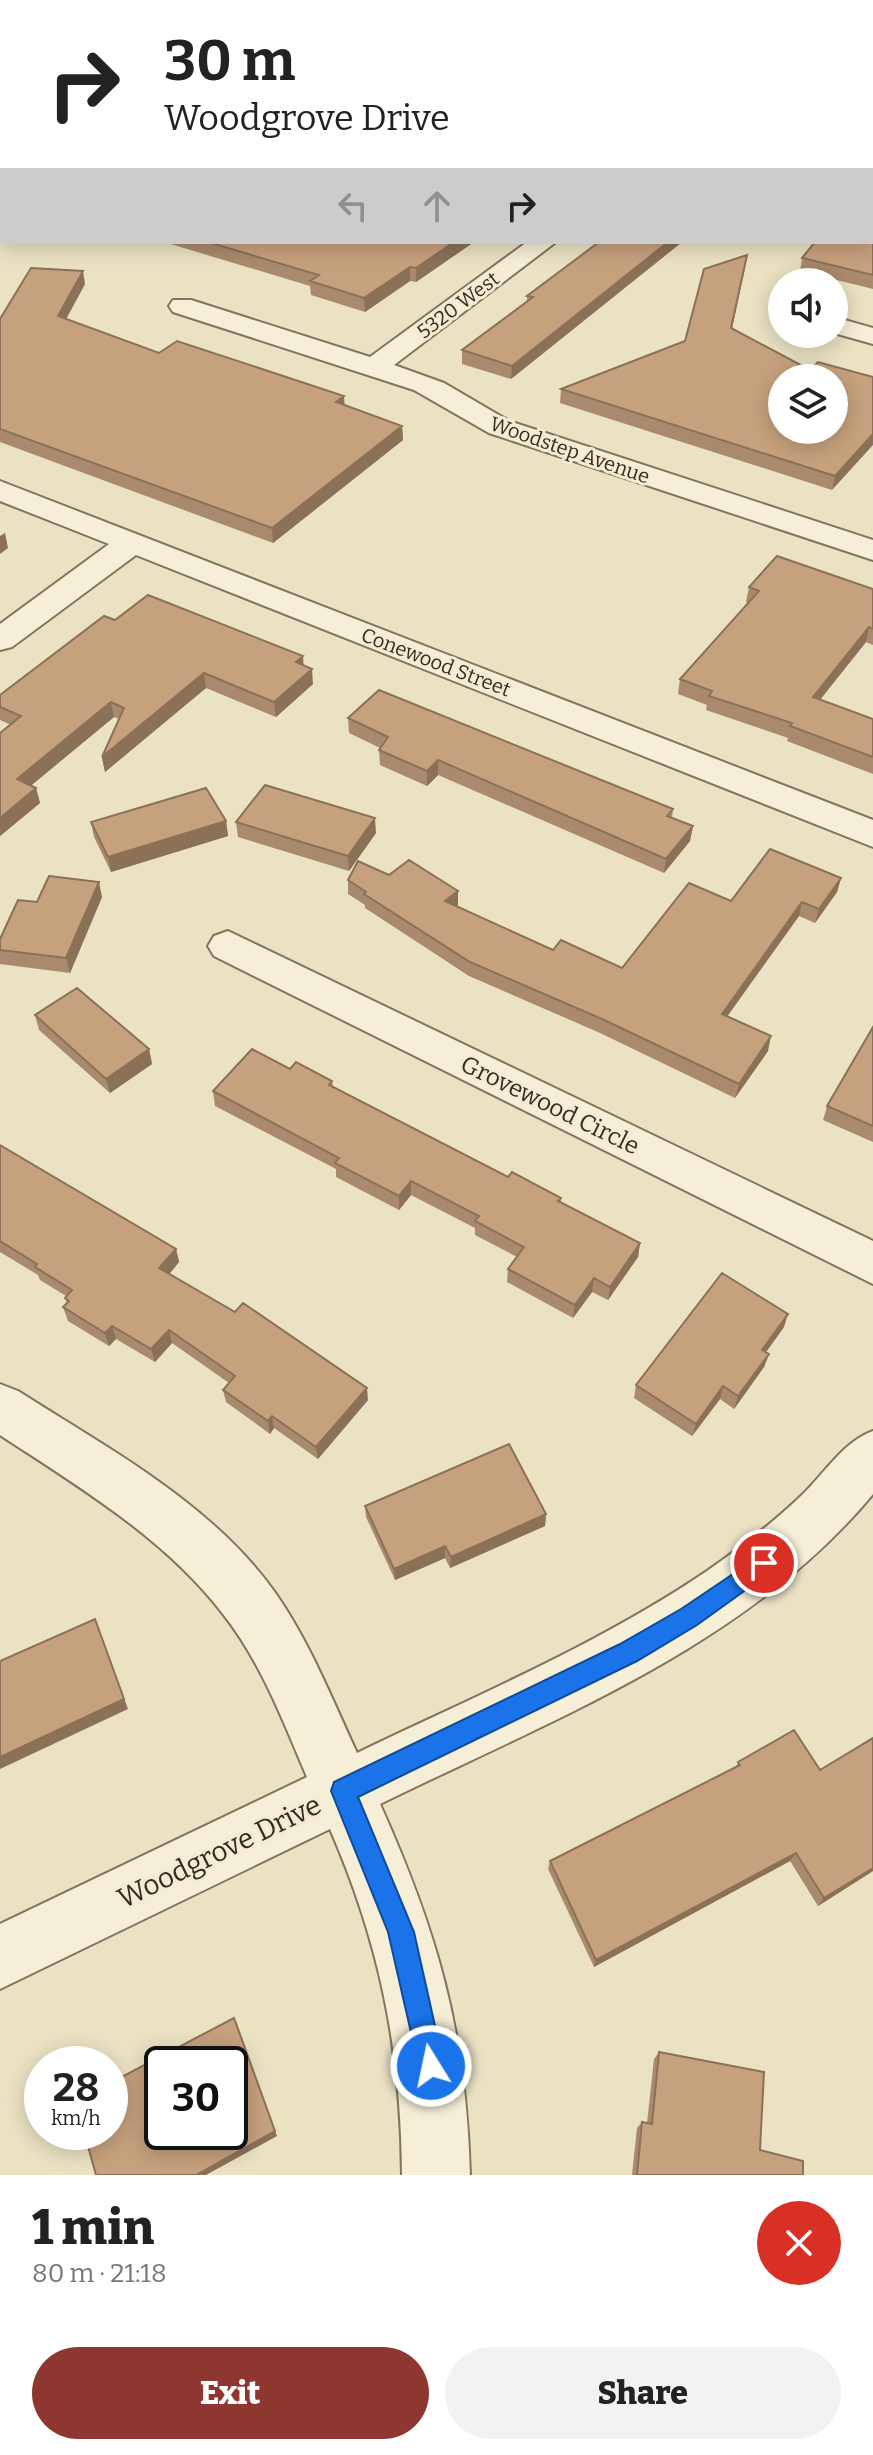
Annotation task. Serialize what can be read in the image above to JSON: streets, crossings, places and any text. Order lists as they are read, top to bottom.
{
  "streets": {
    "street": [
      "5320 West",
      "Woodstep Avenue",
      "Conewood Street",
      "Grovewood Circle",
      "Woodgrove Drive"
    ]
  },
  "crossings": [
    ["5320 West", "Woodstep Avenue"]
  ],
  "page": {
    "turn": ["30 m", "Woodgrove Drive"],
    "speed": "28 km/h",
    "limit": "30",
    "heading": ["1 min", "80 m · 21:18"],
    "buttons": ["Exit", "Share"]
  }
}
